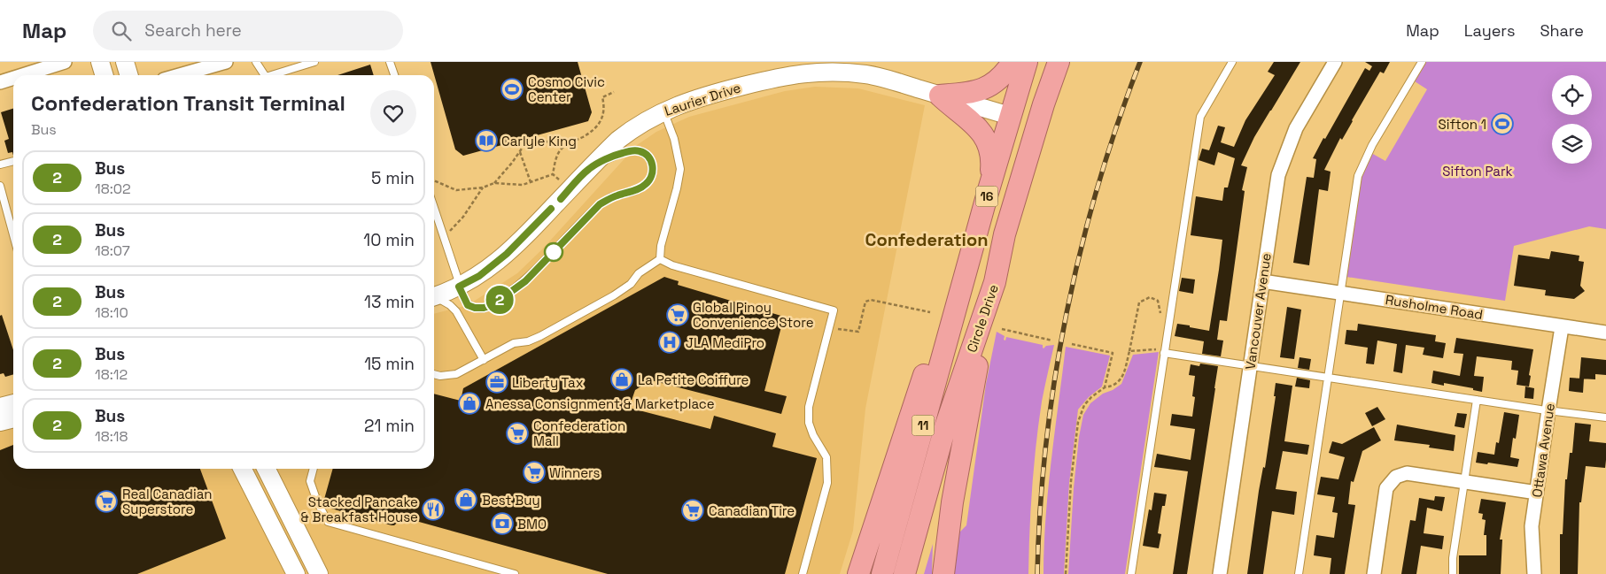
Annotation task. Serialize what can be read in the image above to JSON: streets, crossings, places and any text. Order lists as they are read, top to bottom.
{
  "streets": {
    "highway": ["16", "Circle Drive", "11"],
    "main road": ["Laurier Drive"],
    "street": ["Rusholme Road", "Vancouver Avenue", "Ottawa Avenue"]
  },
  "crossings": [
    ["Laurier Drive", "16"],
    ["Laurier Drive", "Circle Drive"],
    ["16", "Circle Drive"],
    ["Rusholme Road", "Vancouver Avenue"],
    ["Rusholme Road", "Ottawa Avenue"]
  ],
  "districts": ["Confederation"],
  "parks": ["Sifton Park"],
  "places": {
    "sports": ["Cosmo Civic Center", "Sifton 1"],
    "library": ["Carlyle King"],
    "supermarket": [
      "Global Pinoy Convenience Store",
      "Confederation Mall",
      "Winners",
      "Real Canadian Superstore",
      "Canadian Tire"
    ],
    "hospital": ["JLA MediPro"],
    "shop": ["La Petite Coiffure", "Anessa Consignment & Marketplace", "Best Buy"],
    "office": ["Liberty Tax"],
    "restaurant": ["Stacked Pancake & Breakfast House"],
    "bank": ["BMO"]
  },
  "lines": ["bus line 2"],
  "page": {
    "header": "Map",
    "search": "Search here",
    "nav": ["Map", "Layers", "Share"],
    "on_map": "2",
    "heading": ["Confederation Transit Terminal", "Bus"],
    "list": [
      {
        "mark": "2",
        "name": "Bus",
        "note": "18:02",
        "value": "5 min"
      },
      {
        "mark": "2",
        "name": "Bus",
        "note": "18:07",
        "value": "10 min"
      },
      {
        "mark": "2",
        "name": "Bus",
        "note": "18:10",
        "value": "13 min"
      },
      {
        "mark": "2",
        "name": "Bus",
        "note": "18:12",
        "value": "15 min"
      },
      {
        "mark": "2",
        "name": "Bus",
        "note": "18:18",
        "value": "21 min"
      }
    ]
  }
}
